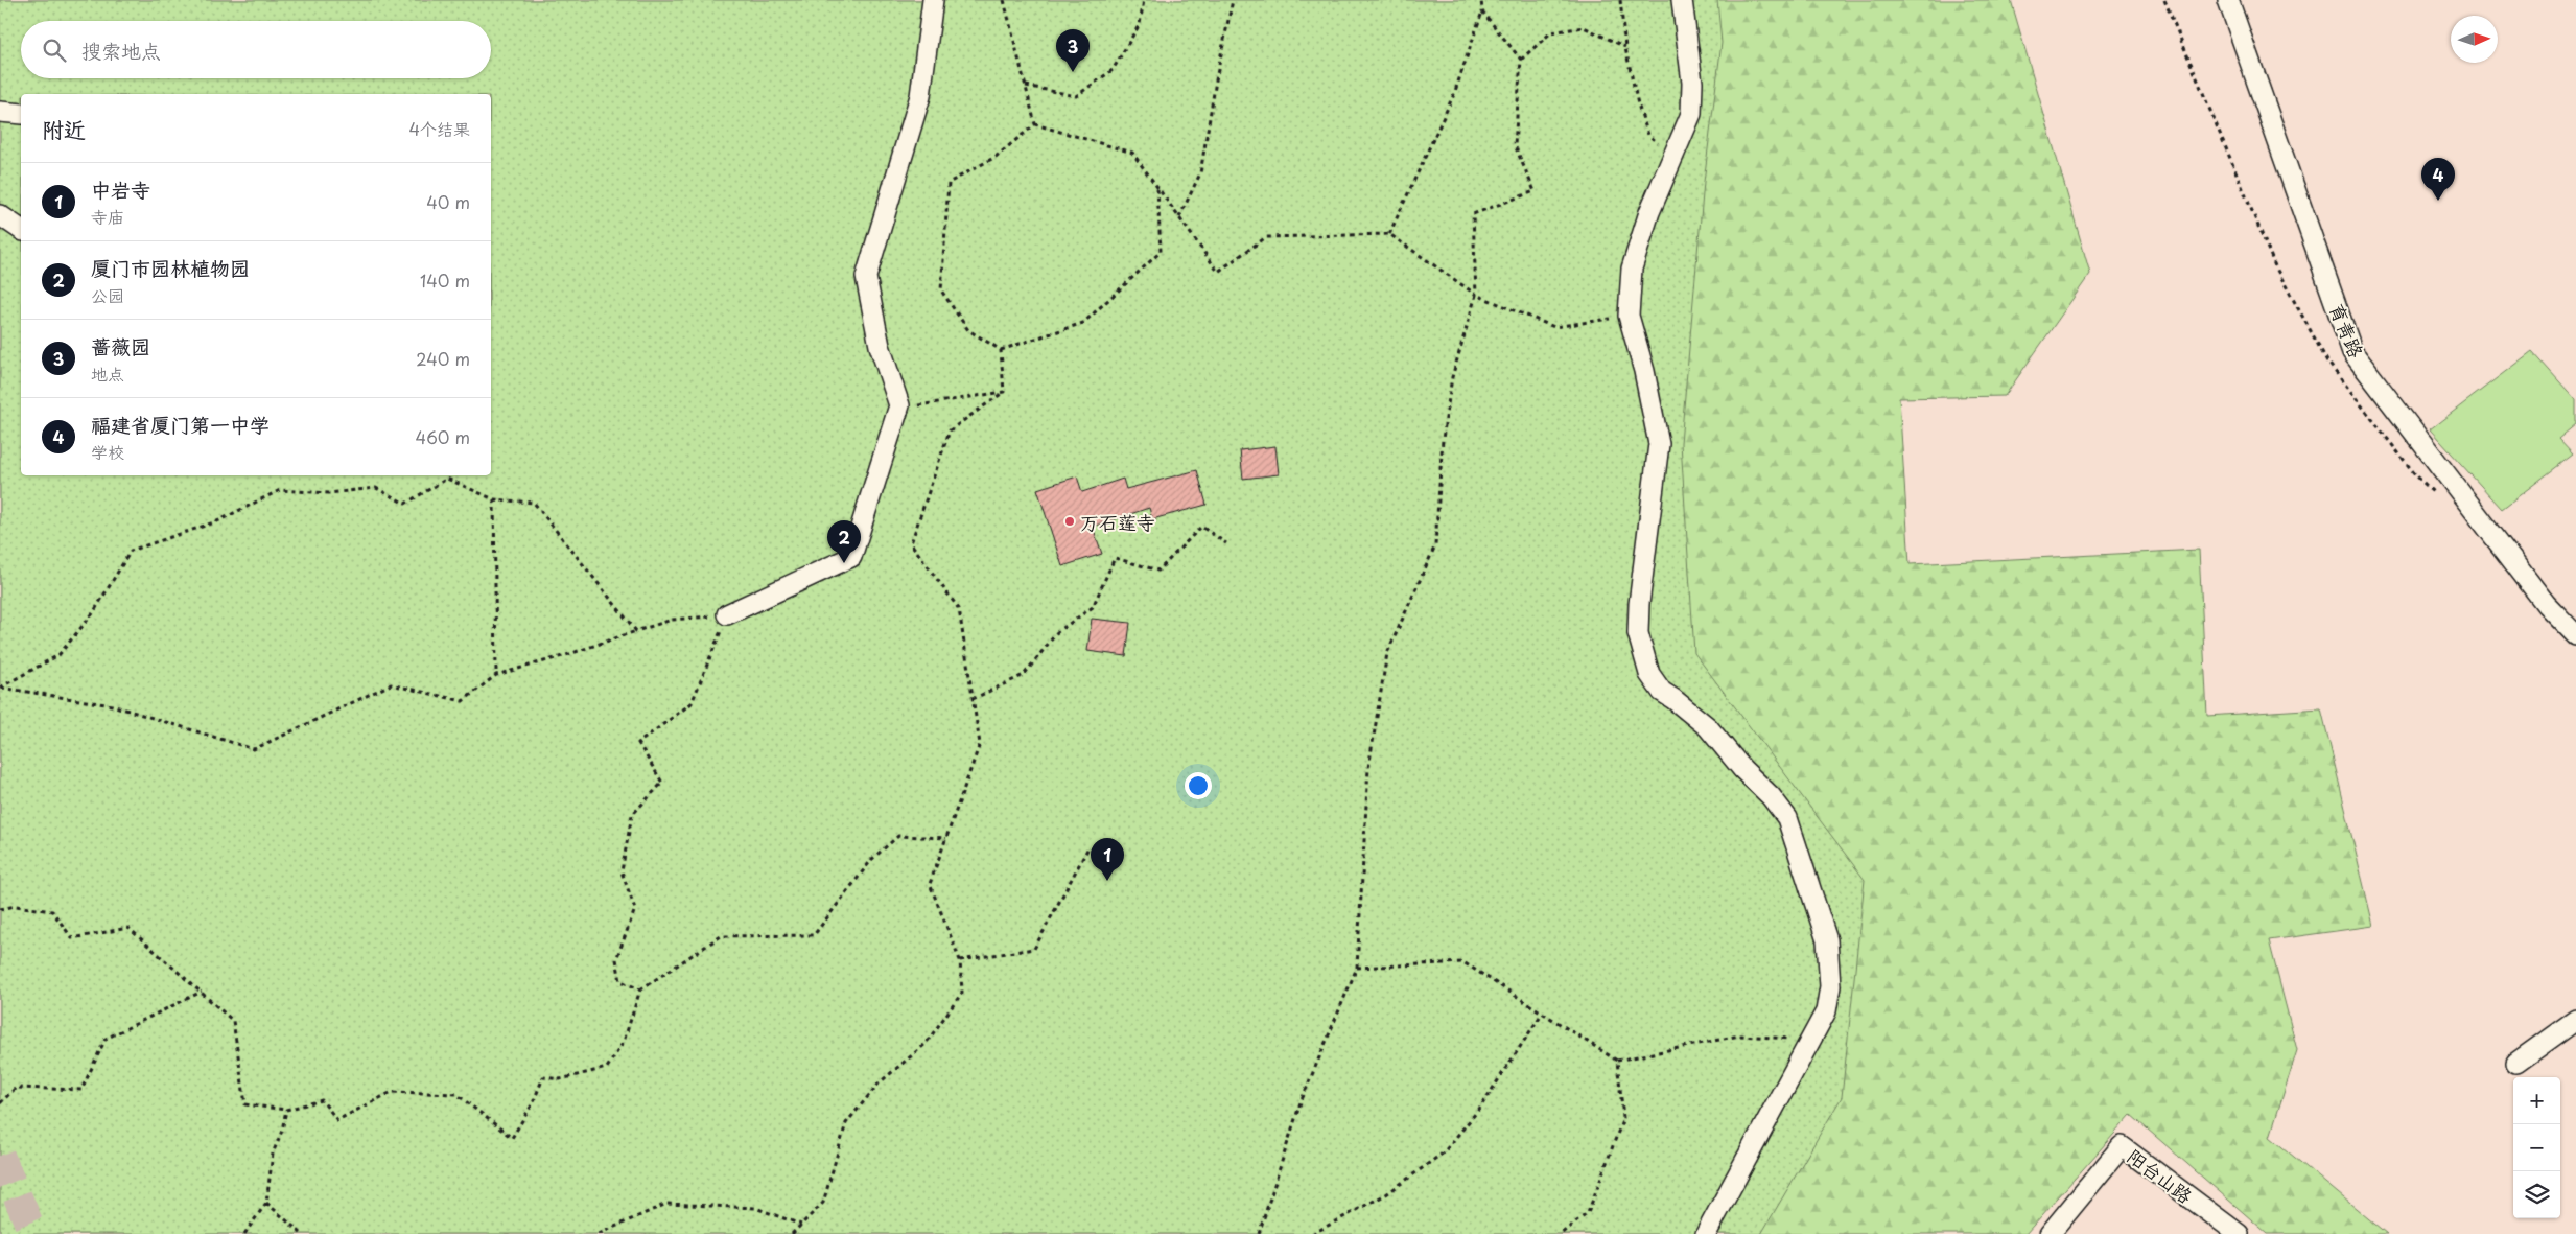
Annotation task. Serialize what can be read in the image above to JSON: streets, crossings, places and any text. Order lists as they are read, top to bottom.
{
  "streets": {
    "street": ["育青路", "阳台山路"]
  },
  "places": ["万石莲寺"],
  "north": "right",
  "page": {
    "search": "搜索地点",
    "pins": [
      "3",
      "4",
      "2",
      "1"
    ],
    "heading": ["附近", "4个结果"],
    "list": [
      {
        "mark": "1",
        "name": "中岩寺",
        "note": "寺庙",
        "value": "40 m"
      },
      {
        "mark": "2",
        "name": "厦门市园林植物园",
        "note": "公园",
        "value": "140 m"
      },
      {
        "mark": "3",
        "name": "蔷薇园",
        "note": "地点",
        "value": "240 m"
      },
      {
        "mark": "4",
        "name": "福建省厦门第一中学",
        "note": "学校",
        "value": "460 m"
      }
    ],
    "map_buttons": ["+", "−"]
  }
}
